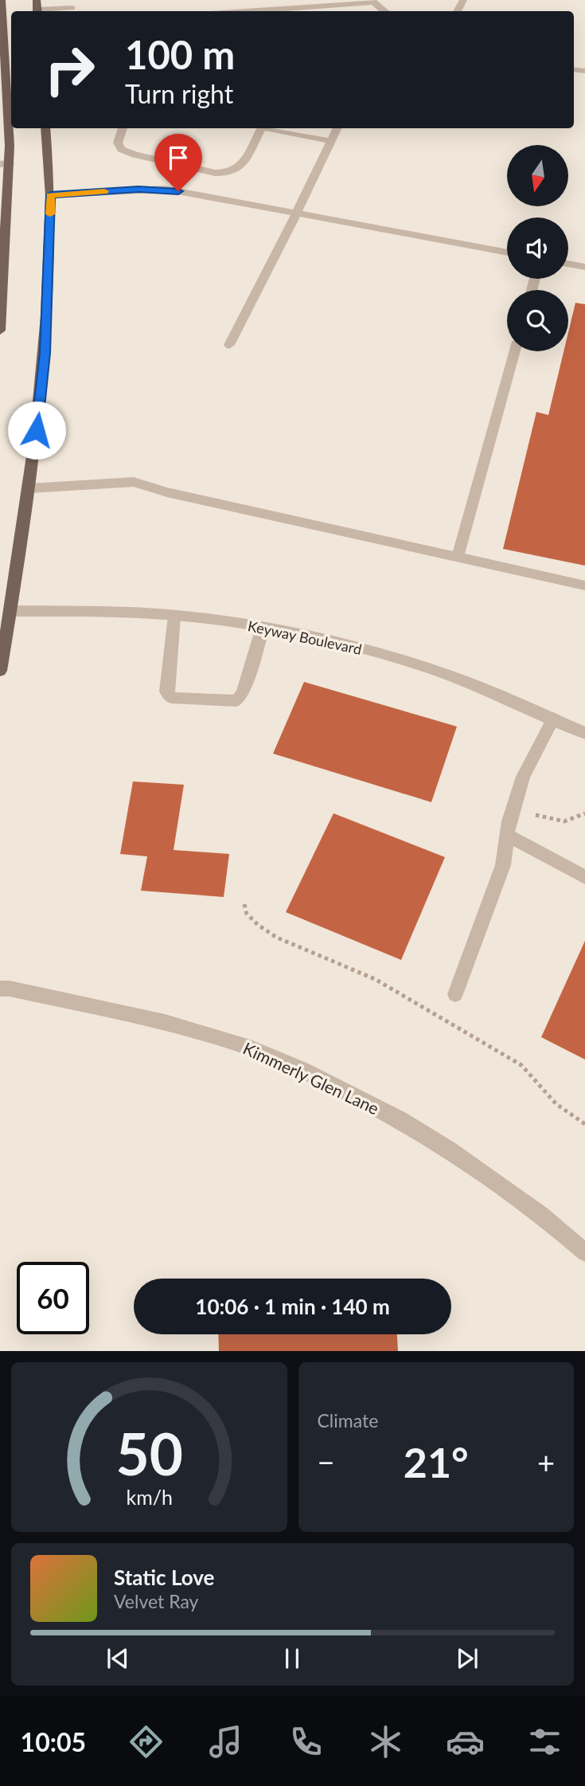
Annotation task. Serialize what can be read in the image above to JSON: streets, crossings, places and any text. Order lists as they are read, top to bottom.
{
  "streets": {
    "street": ["Keyway Boulevard", "Kimmerly Glen Lane"]
  },
  "north": "bottom",
  "page": {
    "turn": ["100 m", "Turn right"],
    "limit": "60",
    "trip": "10:06 · 1 min · 140 m",
    "tile": "Climate",
    "heat": ["−", "21°", "+"],
    "song": ["Static Love", "Velvet Ray"],
    "tabs": "10:05",
    "gauge": ["50", "km/h"]
  }
}
